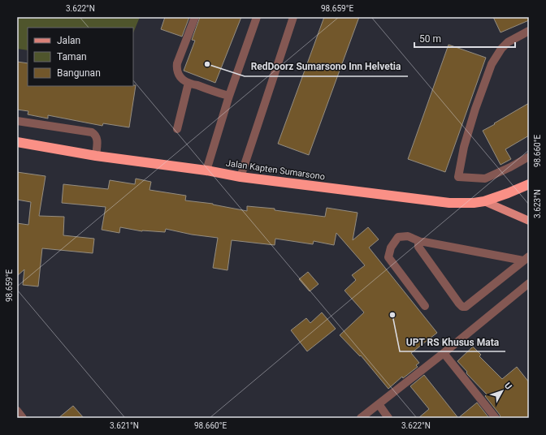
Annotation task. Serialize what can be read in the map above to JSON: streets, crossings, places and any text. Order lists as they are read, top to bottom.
{
  "streets": {
    "highway": ["Jalan Kapten Sumarsono"]
  },
  "places": ["RedDoorz Sumarsono Inn Helvetia", "UPT RS Khusus Mata"],
  "legend": ["Jalan", "Taman", "Bangunan"],
  "scale_bar": "50 m",
  "north": "top right",
  "coordinates": [
    "3.622°N",
    "98.659°E",
    "98.660°E",
    "3.623°N",
    "3.621°N"
  ]
}
